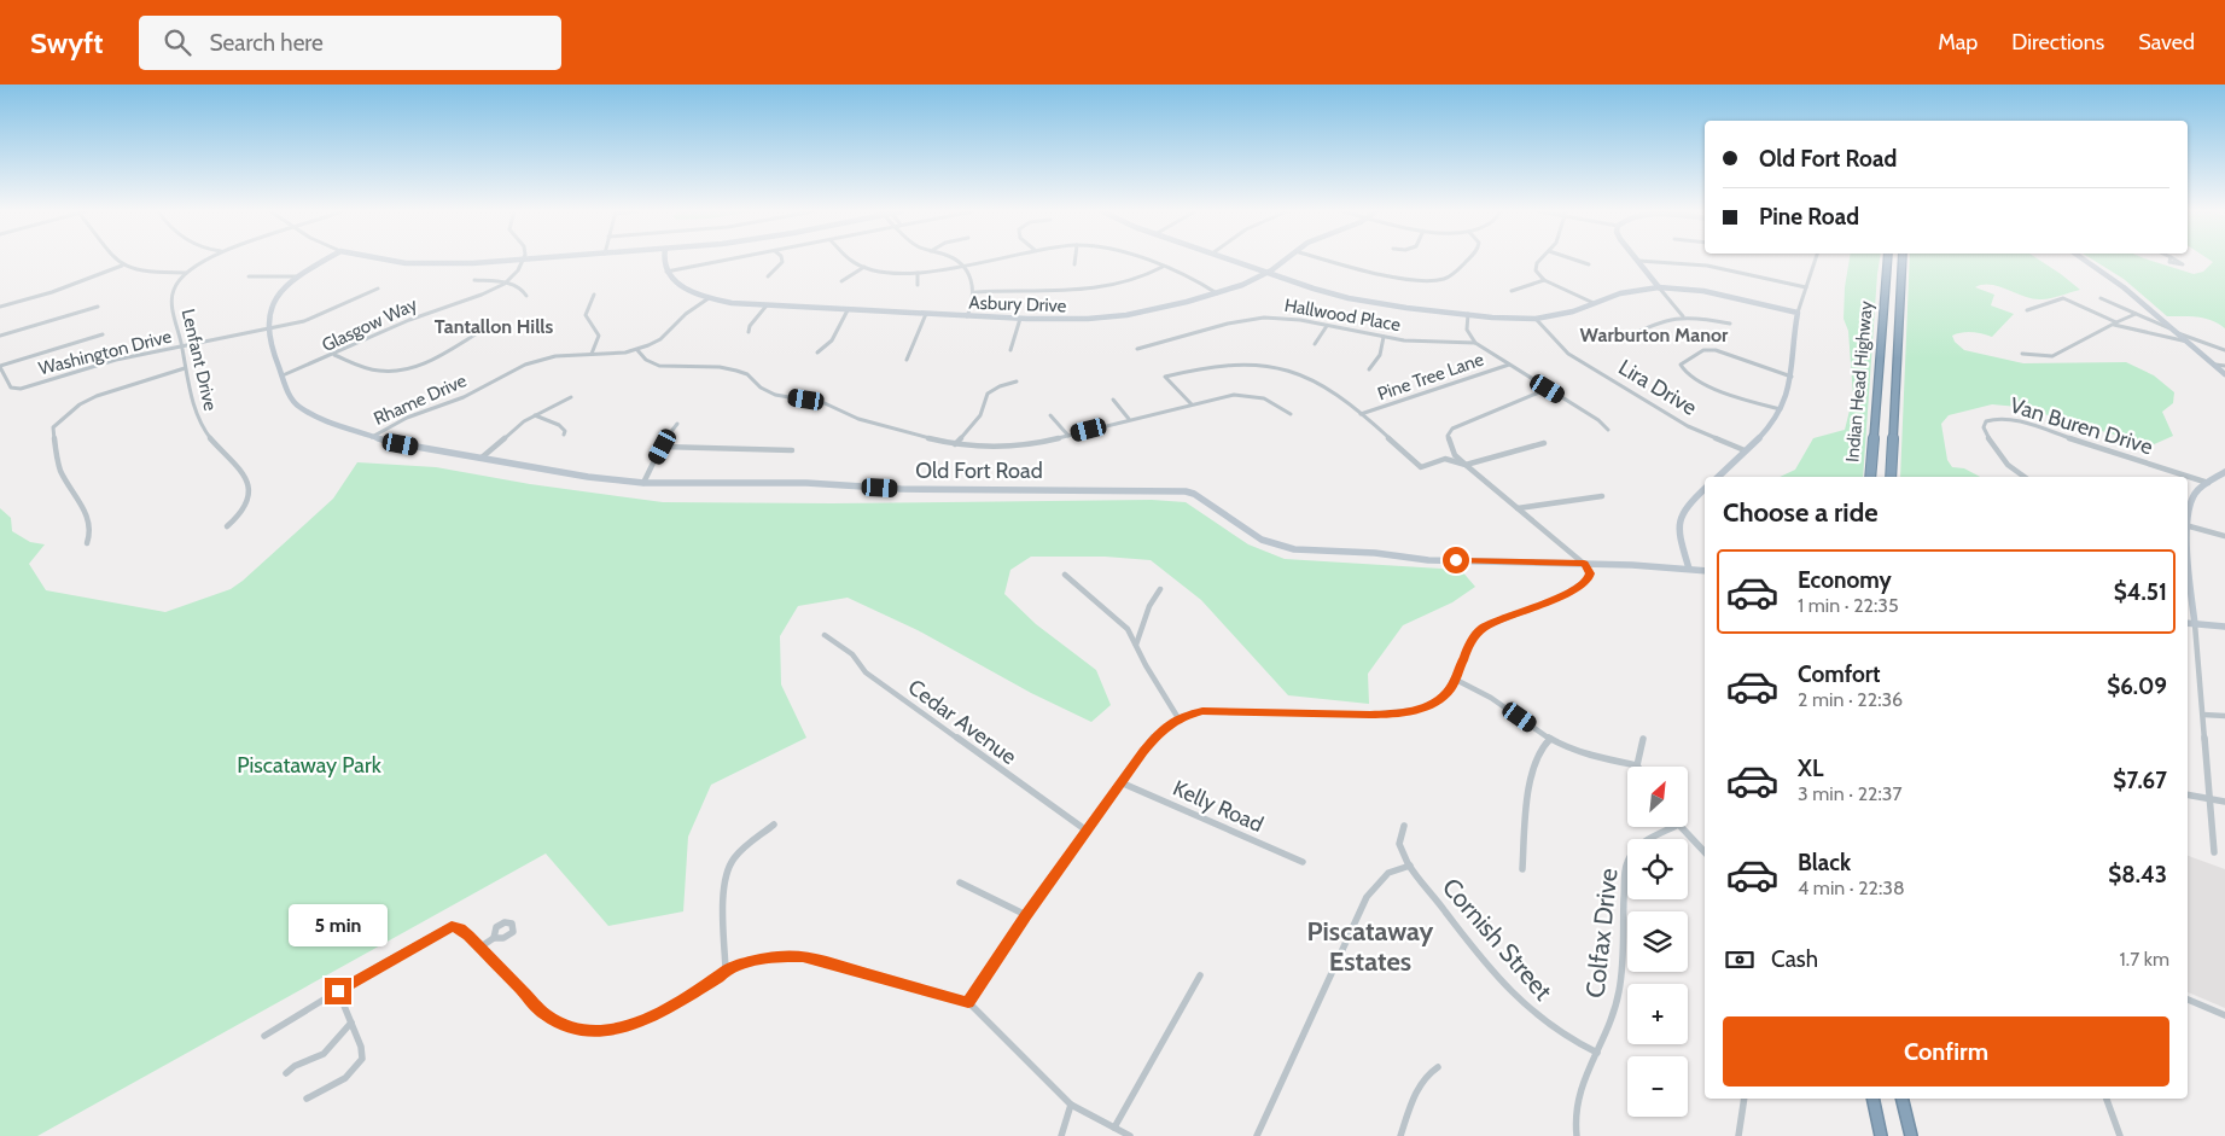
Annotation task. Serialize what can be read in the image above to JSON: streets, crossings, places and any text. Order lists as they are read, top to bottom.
{
  "streets": {
    "highway": ["Indian Head Highway"],
    "main road": ["Asbury Drive", "Old Fort Road"],
    "street": [
      "Hallwood Place",
      "Glasgow Way",
      "Washington Drive",
      "Lenfant Drive",
      "Pine Tree Lane",
      "Lira Drive",
      "Rhame Drive",
      "Van Buren Drive",
      "Cedar Avenue",
      "Kelly Road",
      "Colfax Drive",
      "Cornish Street"
    ]
  },
  "crossings": [
    ["Asbury Drive", "Rhame Drive"],
    ["Glasgow Way", "Old Fort Road"],
    ["Washington Drive", "Lenfant Drive"],
    ["Washington Drive", "Old Fort Road"],
    ["Rhame Drive", "Old Fort Road"],
    ["Colfax Drive", "Cornish Street"]
  ],
  "districts": ["Tantallon Hills", "Warburton Manor", "Piscataway Estates"],
  "parks": ["Piscataway Park"],
  "north": "top right",
  "page": {
    "header": "Swyft",
    "search": "Search here",
    "nav": ["Map", "Directions", "Saved"],
    "banner": ["Old Fort Road", "Pine Road"],
    "heading": "Choose a ride",
    "list": [
      {
        "name": "Economy",
        "note": "1 min · 22:35",
        "value": "$4.51"
      },
      {
        "name": "Comfort",
        "note": "2 min · 22:36",
        "value": "$6.09"
      },
      {
        "name": "XL",
        "note": "3 min · 22:37",
        "value": "$7.67"
      },
      {
        "name": "Black",
        "note": "4 min · 22:38",
        "value": "$8.43"
      }
    ],
    "map_buttons": ["+", "−"],
    "bubble": "5 min",
    "pay": ["Cash", "1.7 km"],
    "buttons": "Confirm"
  }
}
